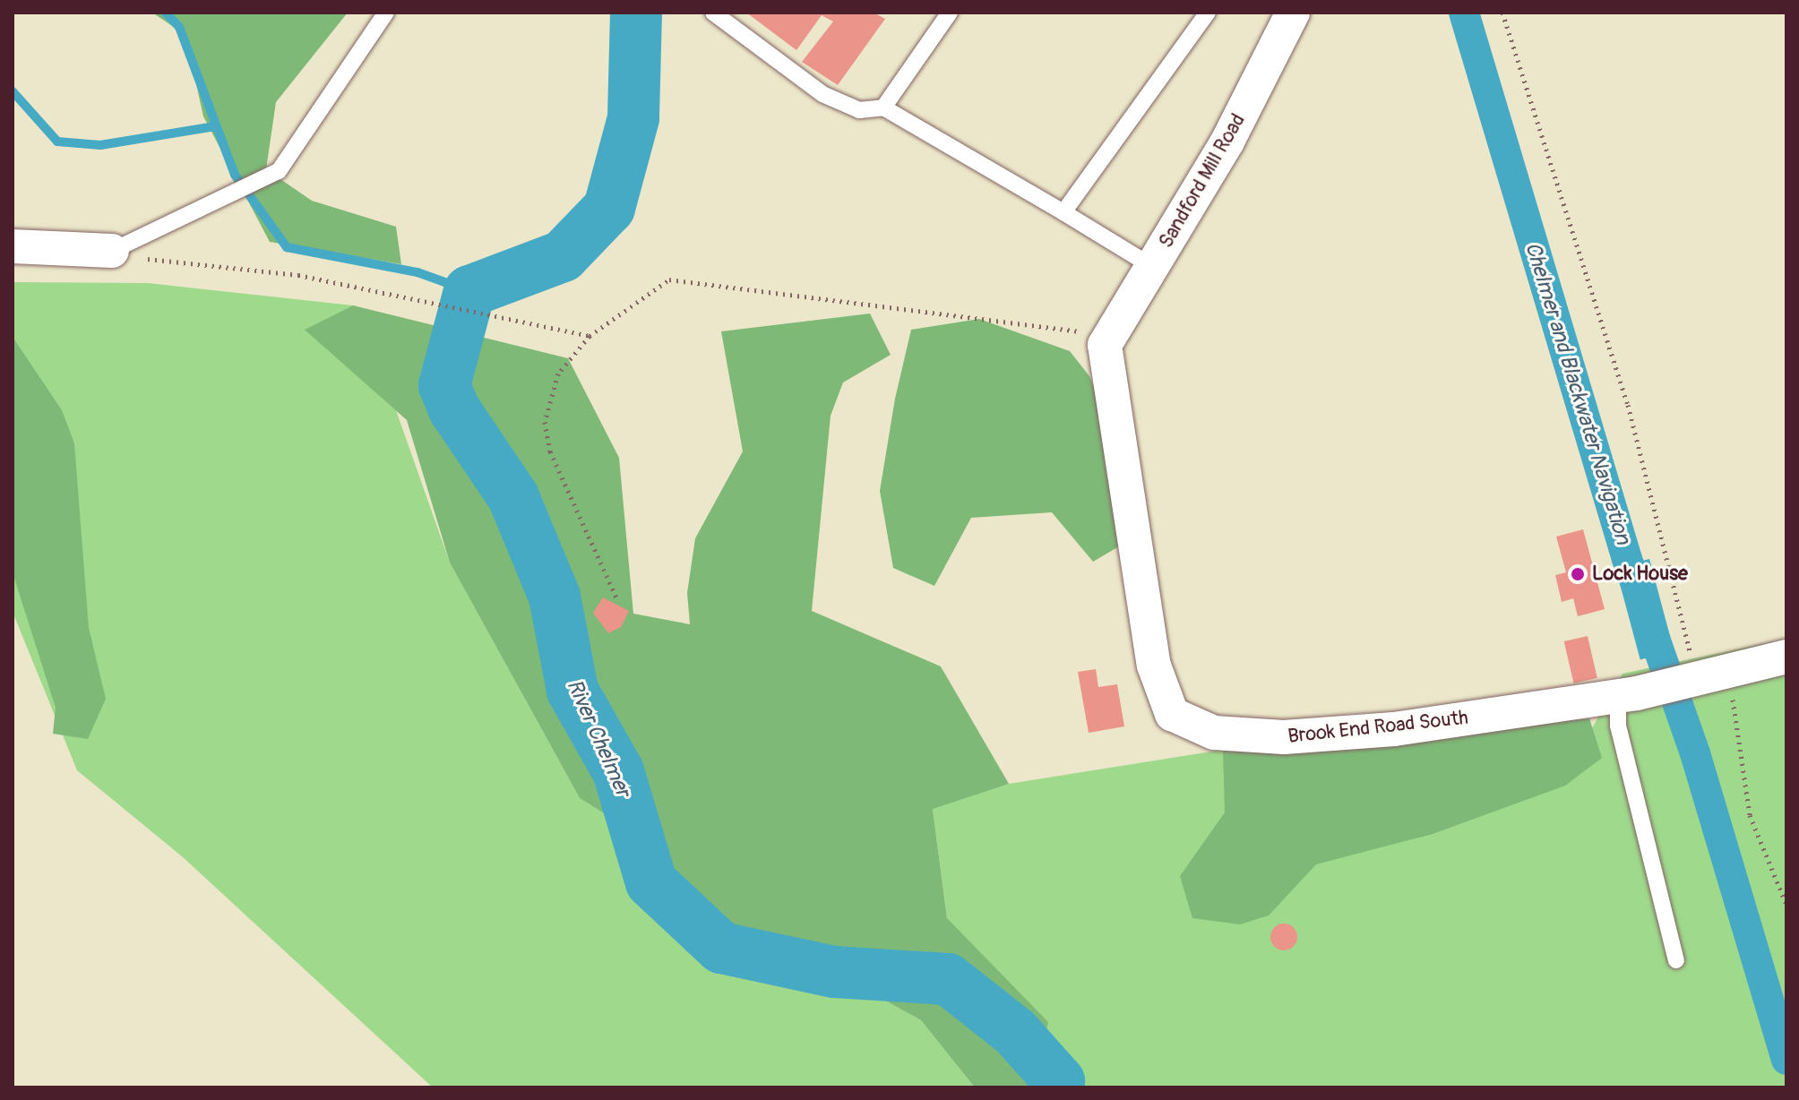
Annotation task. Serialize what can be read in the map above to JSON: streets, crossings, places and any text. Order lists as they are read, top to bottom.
{
  "streets": {
    "street": ["Sandford Mill Road", "Brook End Road South"]
  },
  "crossings": [
    ["Sandford Mill Road", "Brook End Road South"]
  ],
  "water": ["Chelmer and Blackwater Navigation", "River Chelmer"],
  "places": ["Lock House"]
}
